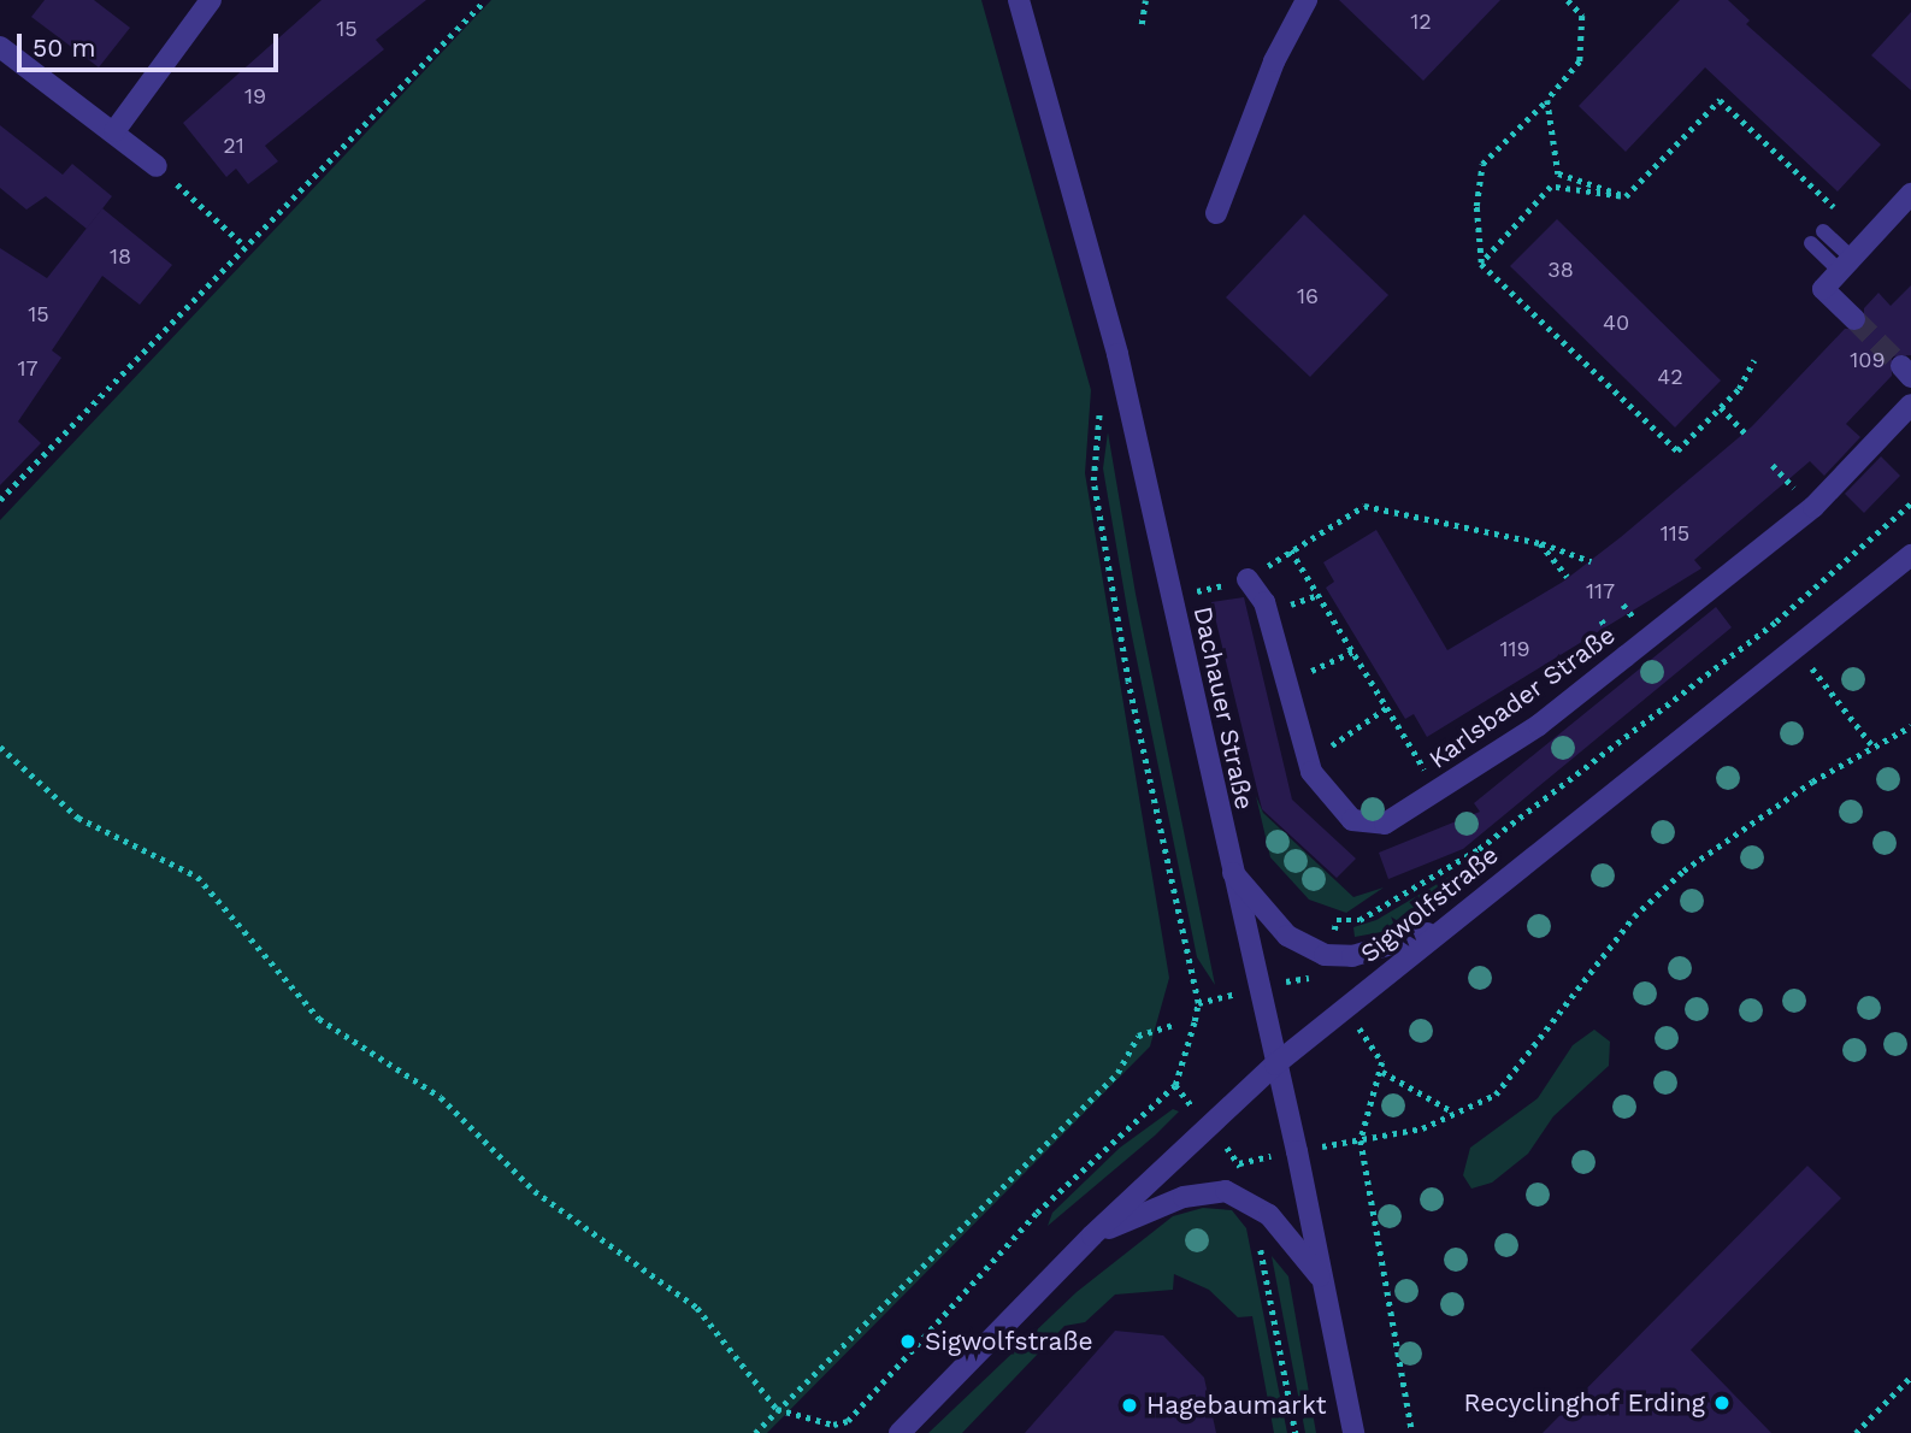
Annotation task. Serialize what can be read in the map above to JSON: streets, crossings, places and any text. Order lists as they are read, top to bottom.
{
  "streets": {
    "street": ["Karlsbader Straße", "Dachauer Straße", "Sigwolfstraße"]
  },
  "crossings": [
    ["Dachauer Straße", "Sigwolfstraße"]
  ],
  "places": ["Sigwolfstraße", "Recyclinghof Erding", "Hagebaumarkt"],
  "house_numbers": [
    "12",
    "15",
    "19",
    "21",
    "18",
    "38",
    "16",
    "15",
    "40",
    "109",
    "17",
    "42",
    "115",
    "117",
    "119"
  ],
  "scale_bar": "50 m"
}
